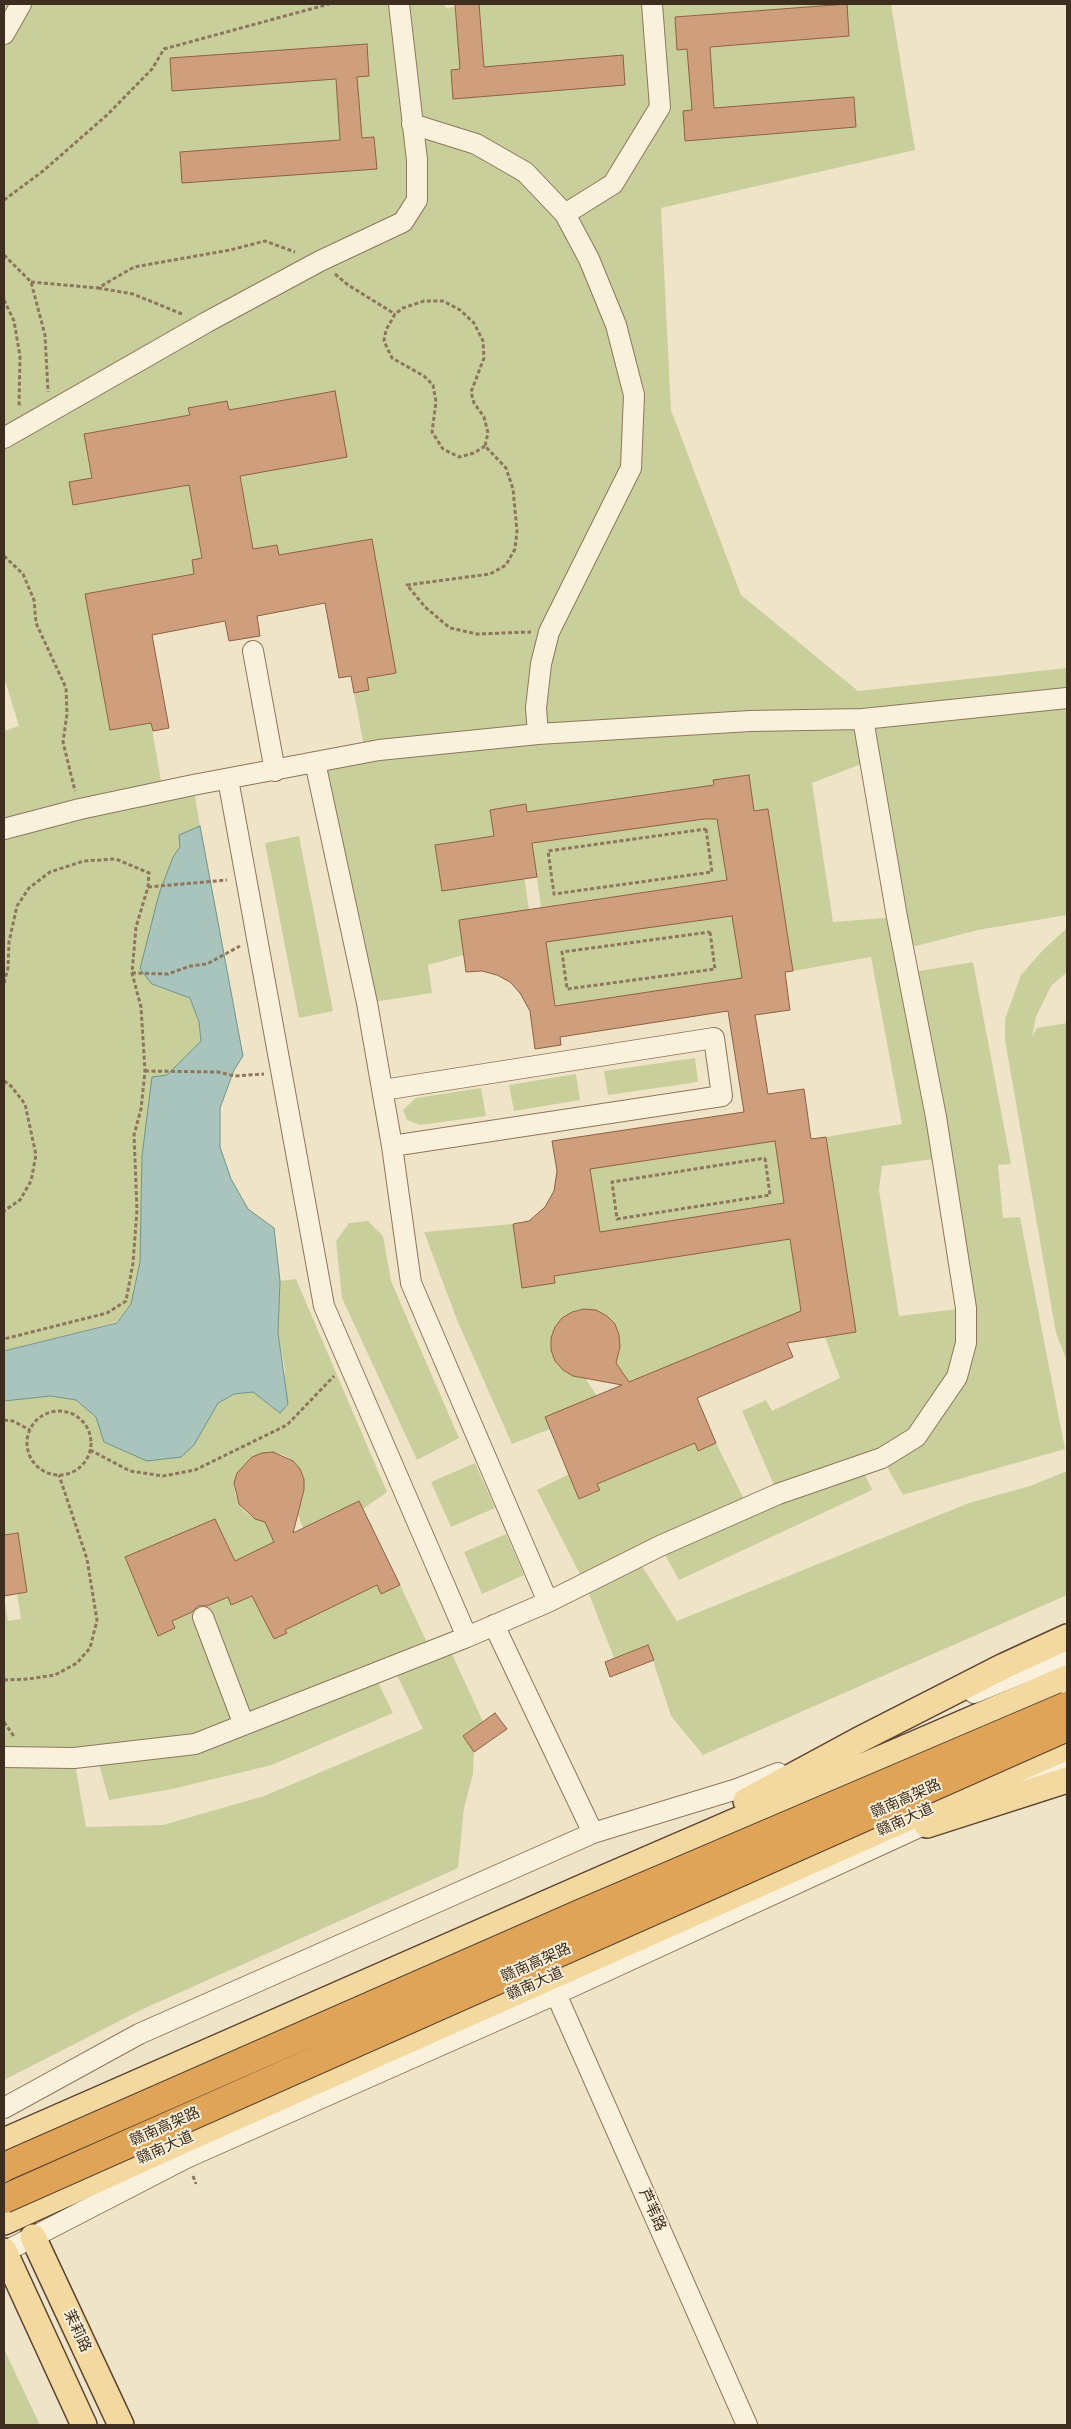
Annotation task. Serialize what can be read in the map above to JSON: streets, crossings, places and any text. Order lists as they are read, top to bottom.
{
  "streets": {
    "highway": ["赣南高架路"],
    "main road": ["赣南大道", "茉莉路"],
    "street": ["芦苇路"]
  }
}
